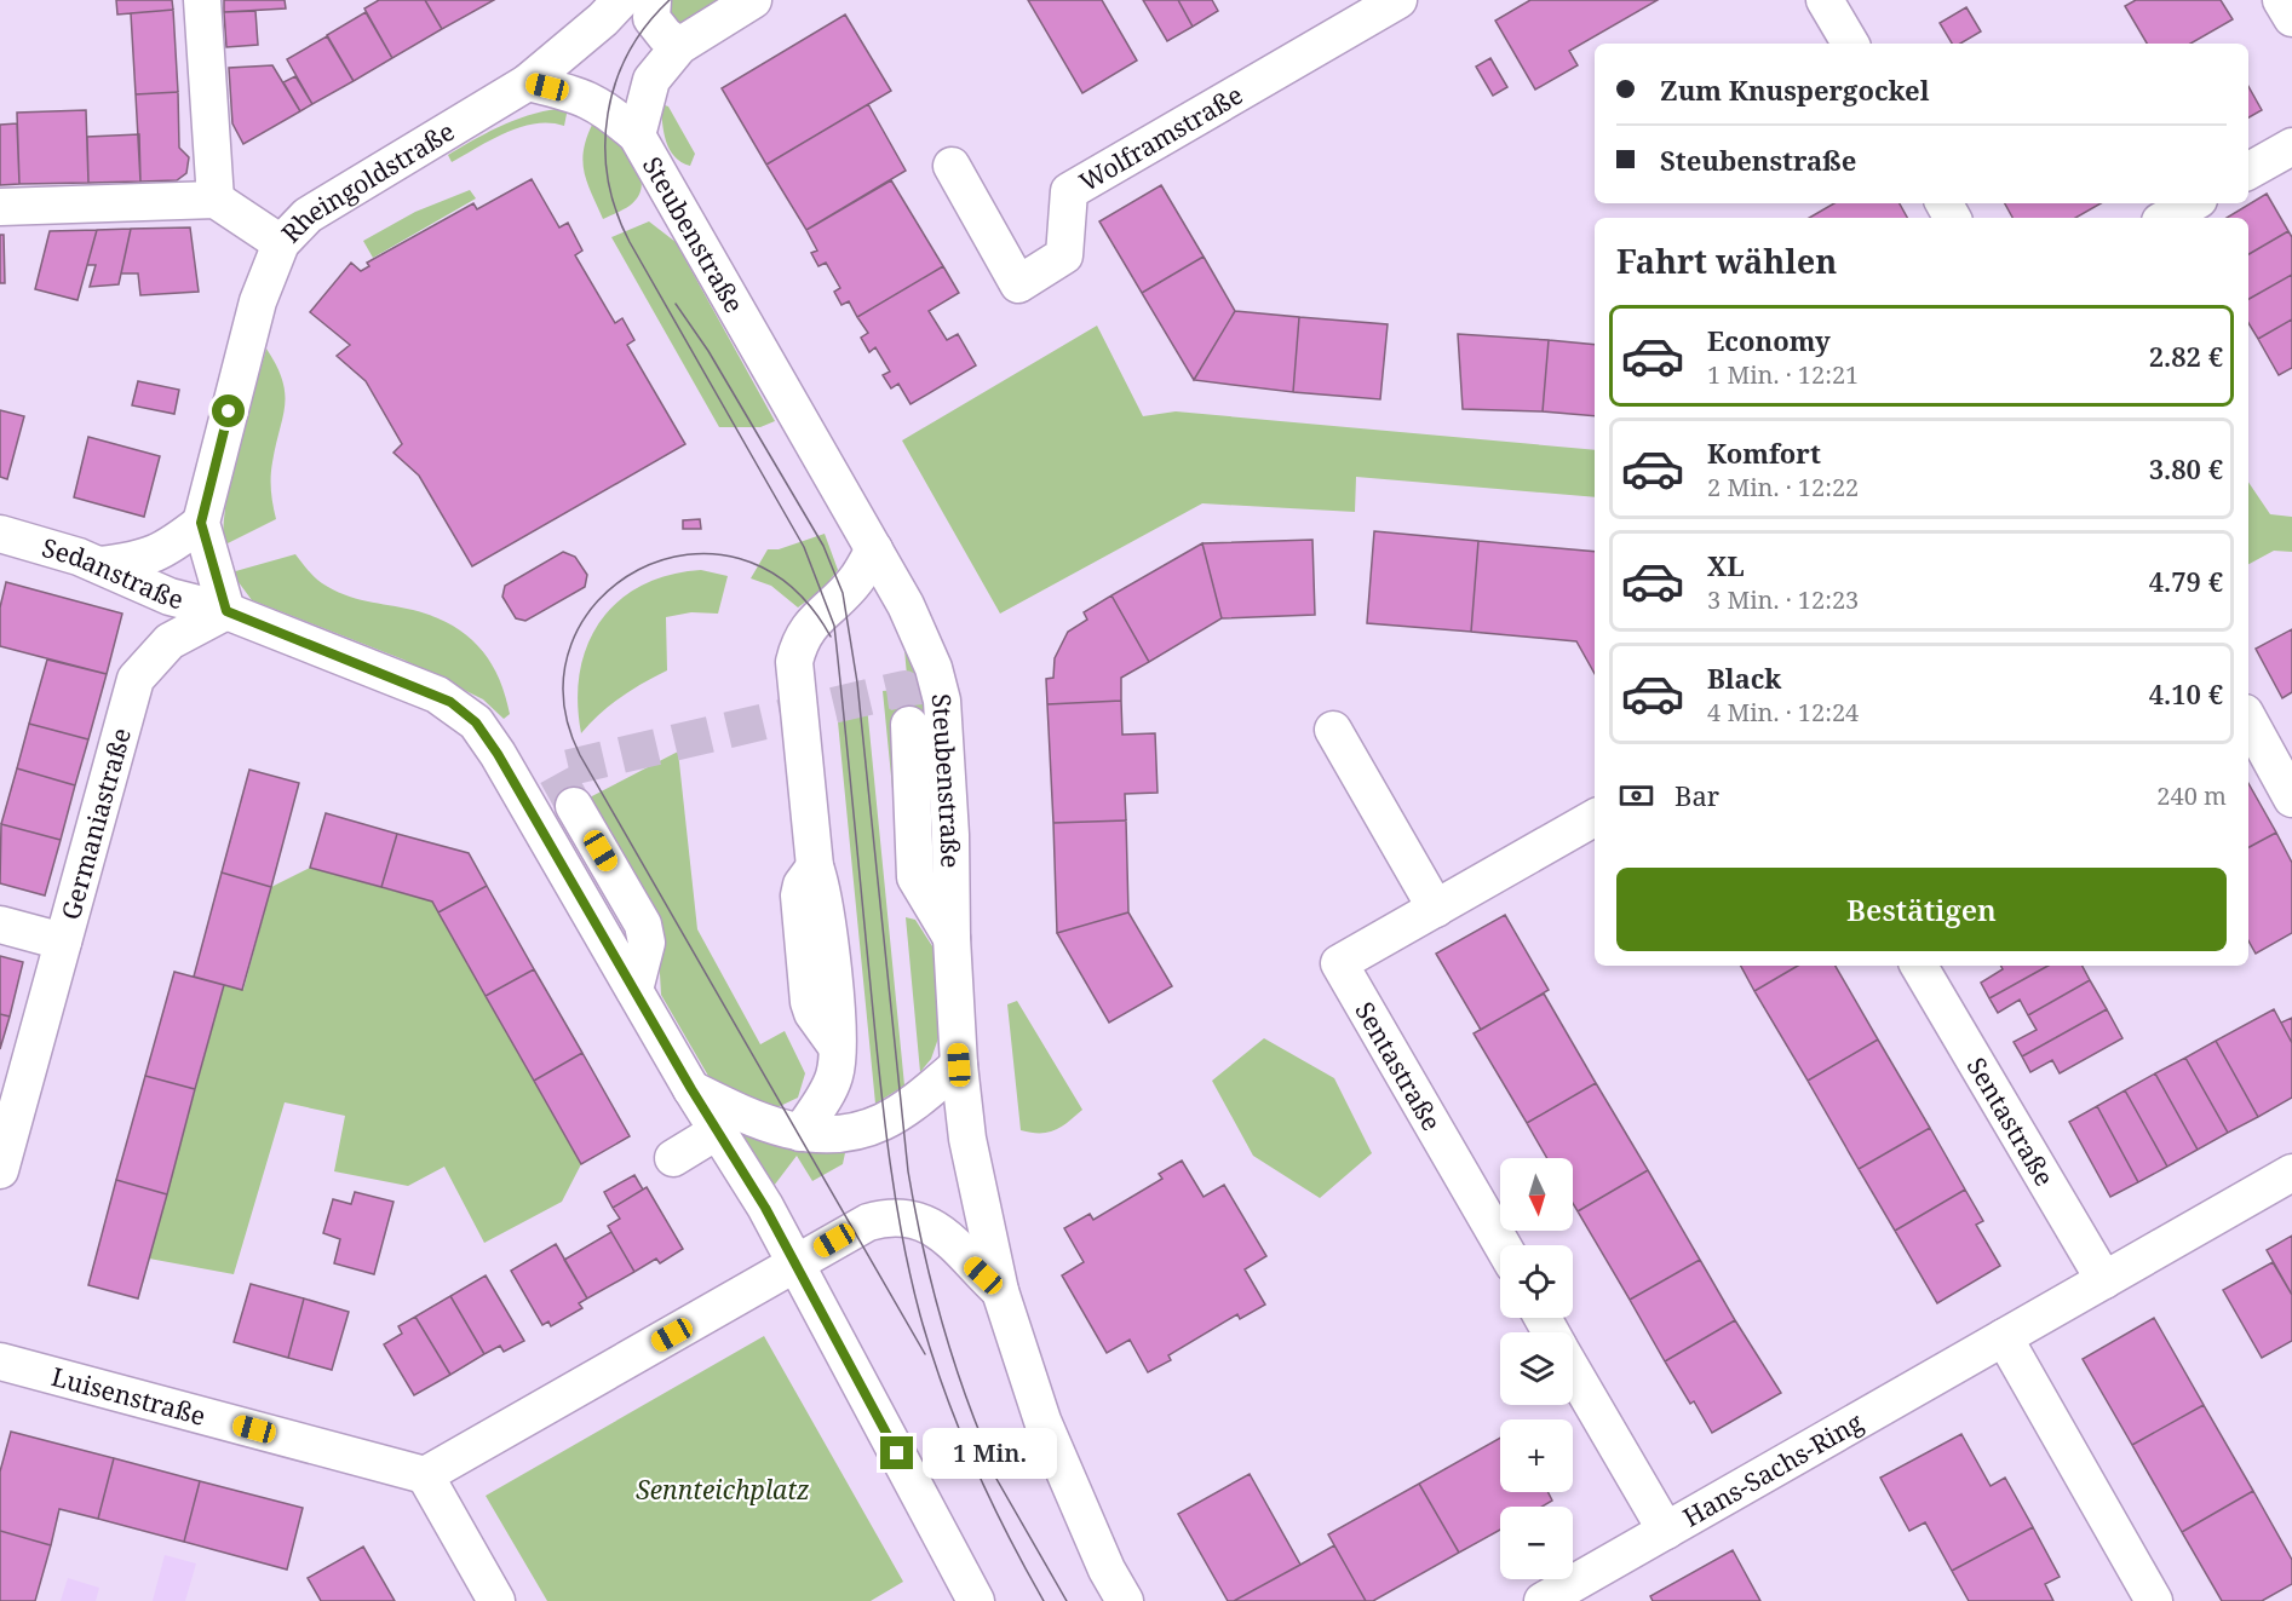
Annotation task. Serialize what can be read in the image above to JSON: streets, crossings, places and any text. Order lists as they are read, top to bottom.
{
  "streets": {
    "street": [
      "Wolframstraße",
      "Rheingoldstraße",
      "Steubenstraße",
      "Sedanstraße",
      "Germaniastraße",
      "Sentastraße",
      "Luisenstraße",
      "Hans-Sachs-Ring"
    ]
  },
  "crossings": [
    ["Rheingoldstraße", "Steubenstraße"],
    ["Sedanstraße", "Germaniastraße"],
    ["Sentastraße", "Hans-Sachs-Ring"]
  ],
  "parks": ["Sennteichplatz"],
  "north": "bottom",
  "page": {
    "banner": ["Zum Knuspergockel", "Steubenstraße"],
    "heading": "Fahrt wählen",
    "list": [
      {
        "name": "Economy",
        "note": "1 Min. · 12:21",
        "value": "2.82 €"
      },
      {
        "name": "Komfort",
        "note": "2 Min. · 12:22",
        "value": "3.80 €"
      },
      {
        "name": "XL",
        "note": "3 Min. · 12:23",
        "value": "4.79 €"
      },
      {
        "name": "Black",
        "note": "4 Min. · 12:24",
        "value": "4.10 €"
      }
    ],
    "pay": ["Bar", "240 m"],
    "buttons": "Bestätigen",
    "map_buttons": ["+", "−"],
    "bubble": "1 Min."
  }
}
